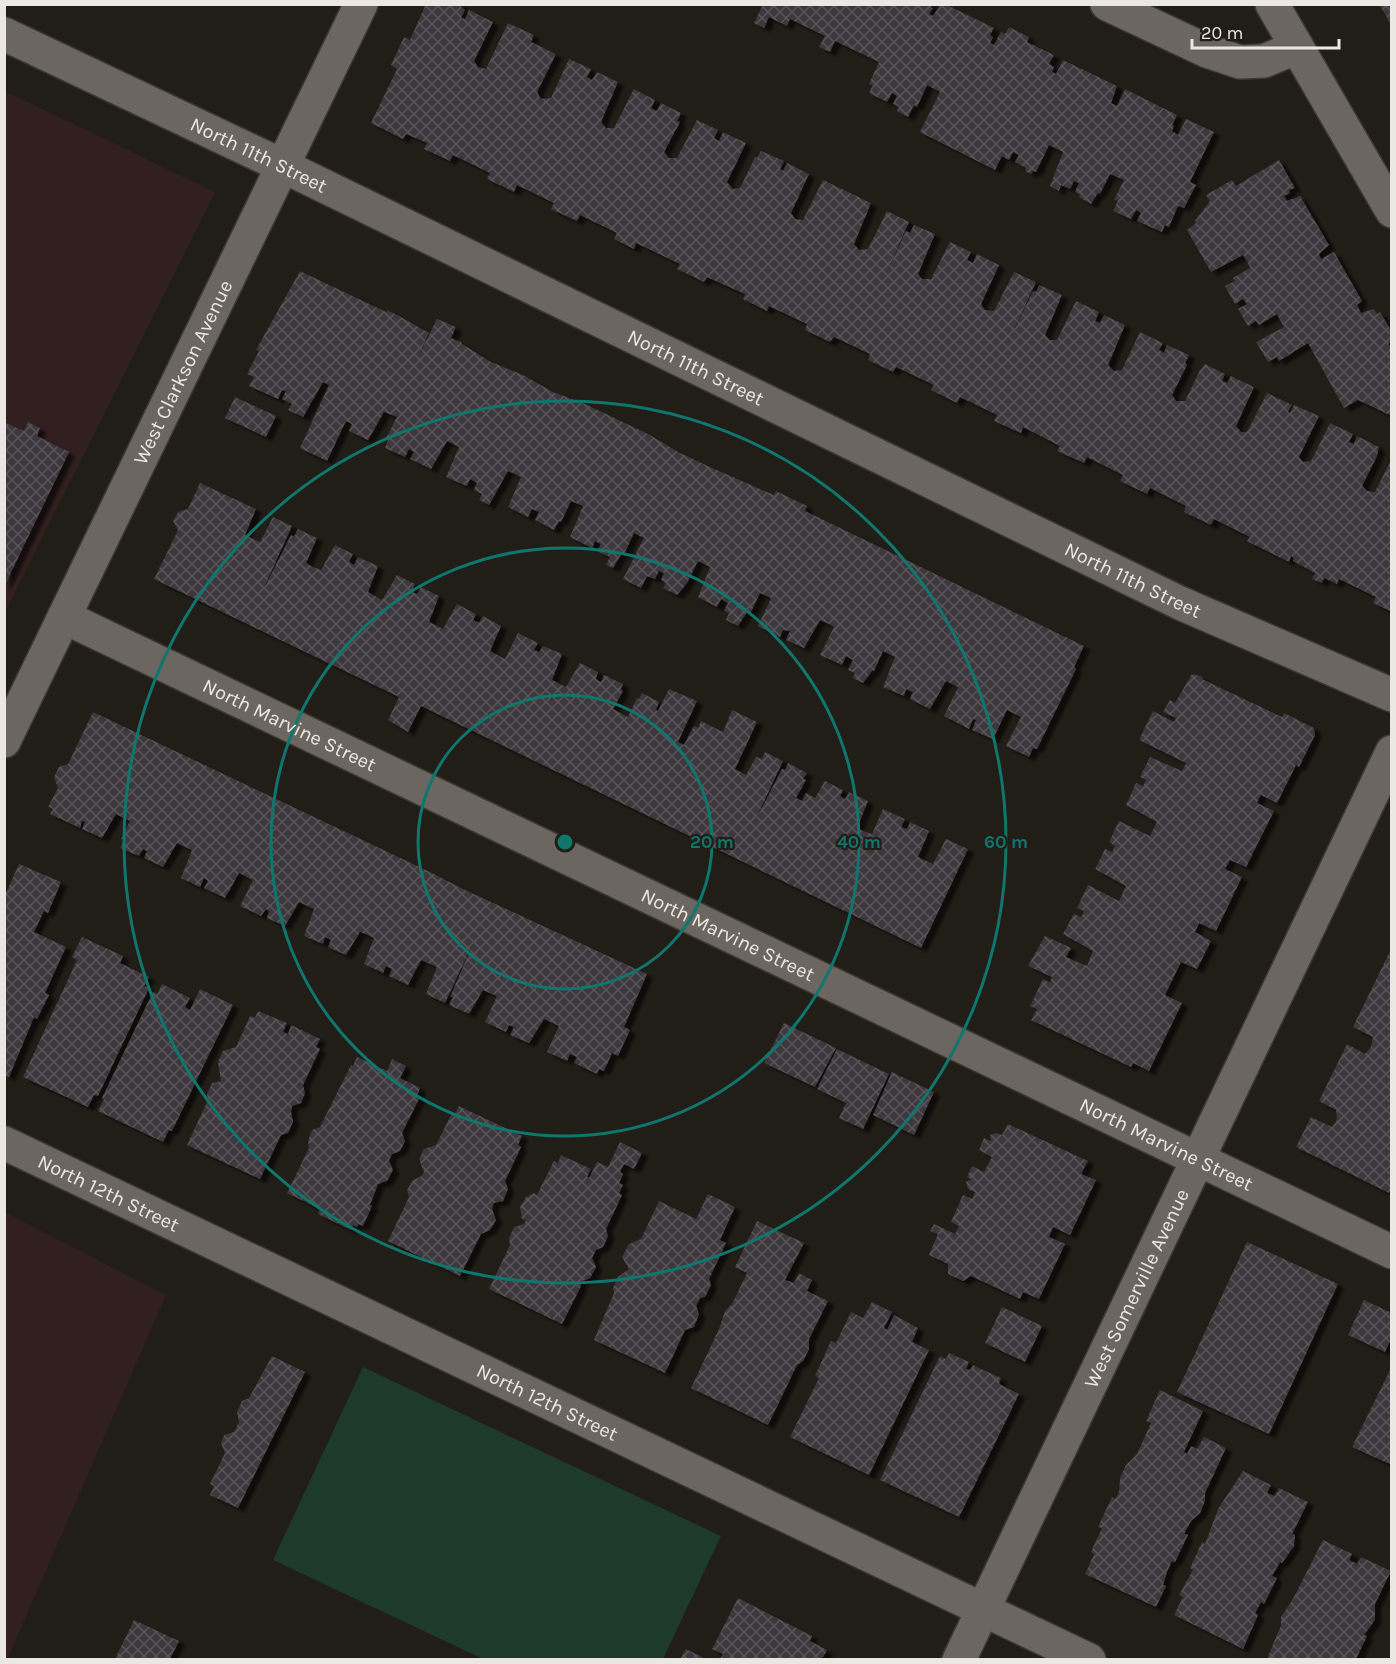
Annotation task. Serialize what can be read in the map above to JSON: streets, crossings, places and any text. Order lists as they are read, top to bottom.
{
  "streets": {
    "street": [
      "North 11th Street",
      "West Clarkson Avenue",
      "North Marvine Street",
      "North 12th Street",
      "West Somerville Avenue"
    ]
  },
  "crossings": [
    ["North 11th Street", "West Clarkson Avenue"],
    ["West Clarkson Avenue", "North Marvine Street"],
    ["North Marvine Street", "West Somerville Avenue"],
    ["North 12th Street", "West Somerville Avenue"]
  ],
  "scale_bar": "20 m",
  "rings": ["20 m", "40 m", "60 m"]
}
